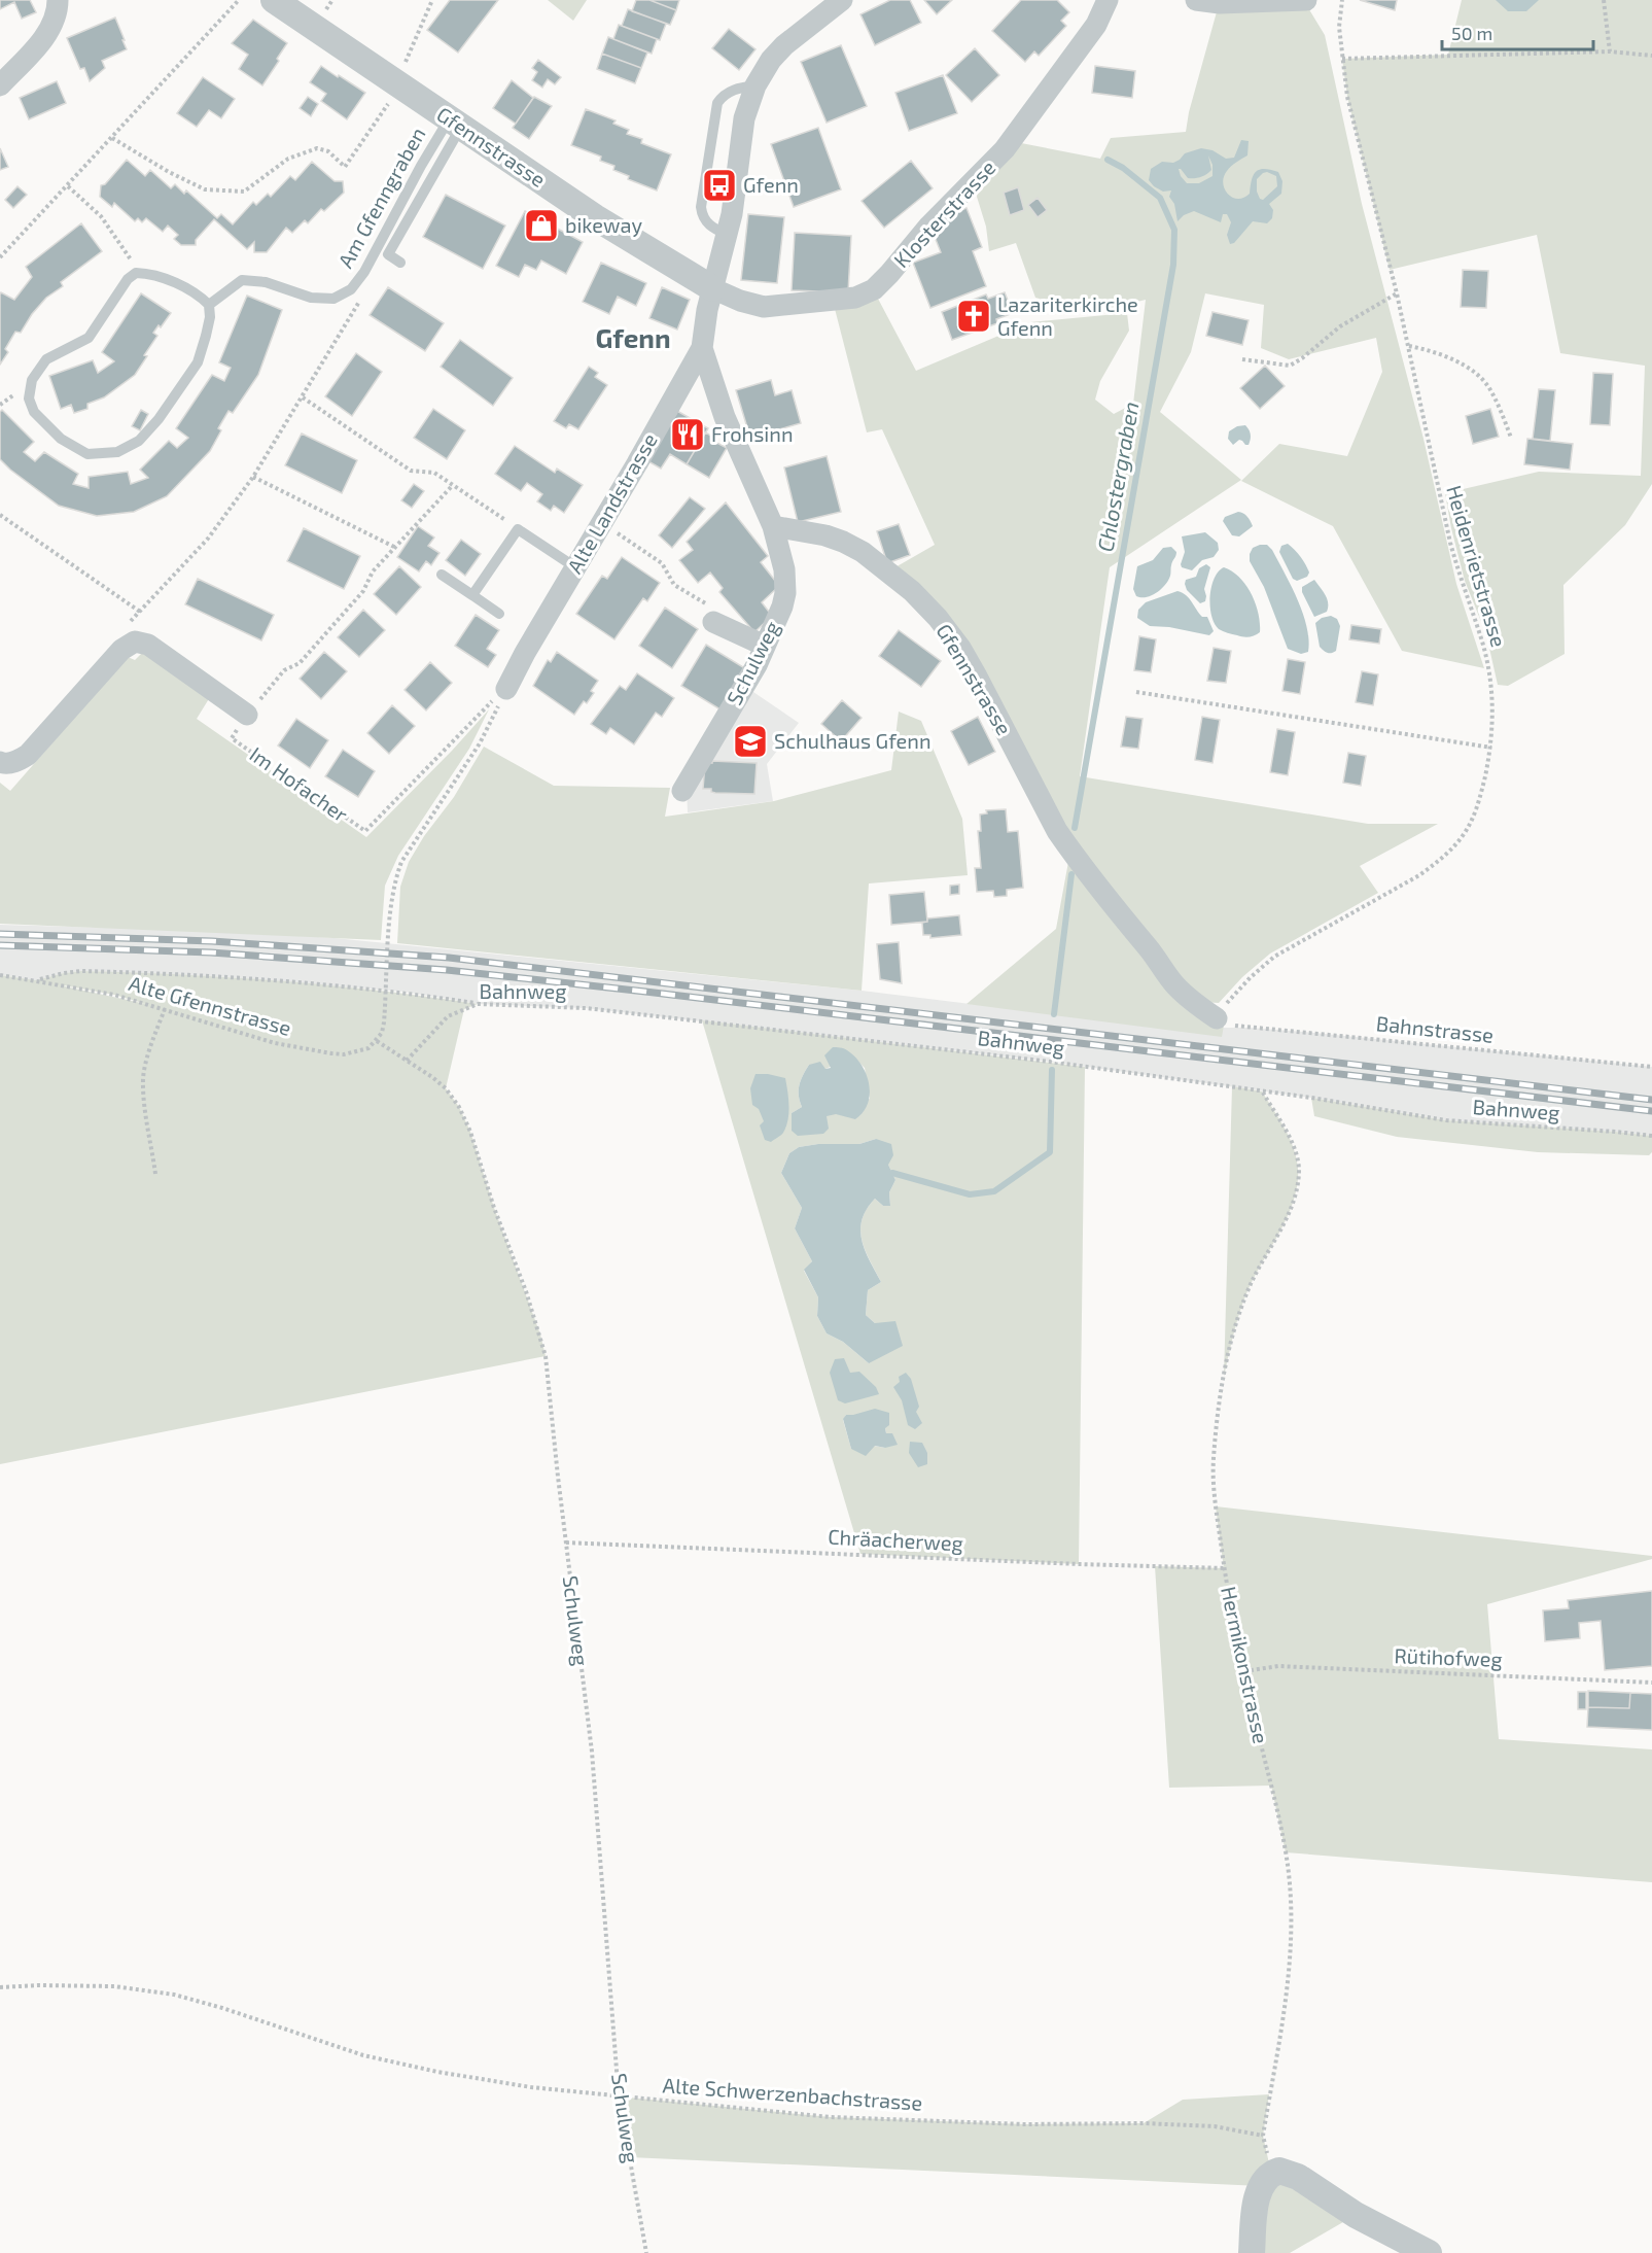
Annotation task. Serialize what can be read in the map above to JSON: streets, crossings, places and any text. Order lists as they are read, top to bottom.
{
  "streets": {
    "street": [
      "Gfennstrasse",
      "Klosterstrasse",
      "Alte Landstrasse",
      "Schulweg",
      "Im Hofacher"
    ],
    "lane": ["Am Gfenngraben"],
    "path": [
      "Heidenrietstrasse",
      "Bahnweg",
      "Alte Gfennstrasse",
      "Bahnstrasse",
      "Chräacherweg",
      "Rütihofweg",
      "Hermikonstrasse",
      "Alte Schwerzenbachstrasse"
    ]
  },
  "crossings": [
    ["Gfennstrasse", "Am Gfenngraben"],
    ["Gfennstrasse", "Klosterstrasse"],
    ["Gfennstrasse", "Alte Landstrasse"],
    ["Gfennstrasse", "Heidenrietstrasse"],
    ["Gfennstrasse", "Schulweg"],
    ["Gfennstrasse", "Bahnstrasse"],
    ["Klosterstrasse", "Alte Landstrasse"],
    ["Alte Landstrasse", "Im Hofacher"],
    ["Heidenrietstrasse", "Bahnstrasse"],
    ["Schulweg", "Bahnweg"],
    ["Schulweg", "Alte Gfennstrasse"],
    ["Schulweg", "Chräacherweg"],
    ["Schulweg", "Alte Schwerzenbachstrasse"],
    ["Bahnweg", "Hermikonstrasse"],
    ["Chräacherweg", "Hermikonstrasse"],
    ["Rütihofweg", "Hermikonstrasse"],
    ["Hermikonstrasse", "Alte Schwerzenbachstrasse"]
  ],
  "districts": ["Gfenn"],
  "water": ["Chlostergraben"],
  "places": {
    "bus stop": ["Gfenn"],
    "shop": ["bikeway"],
    "church": ["Lazariterkirche Gfenn"],
    "restaurant": ["Frohsinn"],
    "school or university": ["Schulhaus Gfenn"]
  },
  "scale_bar": "50 m"
}
